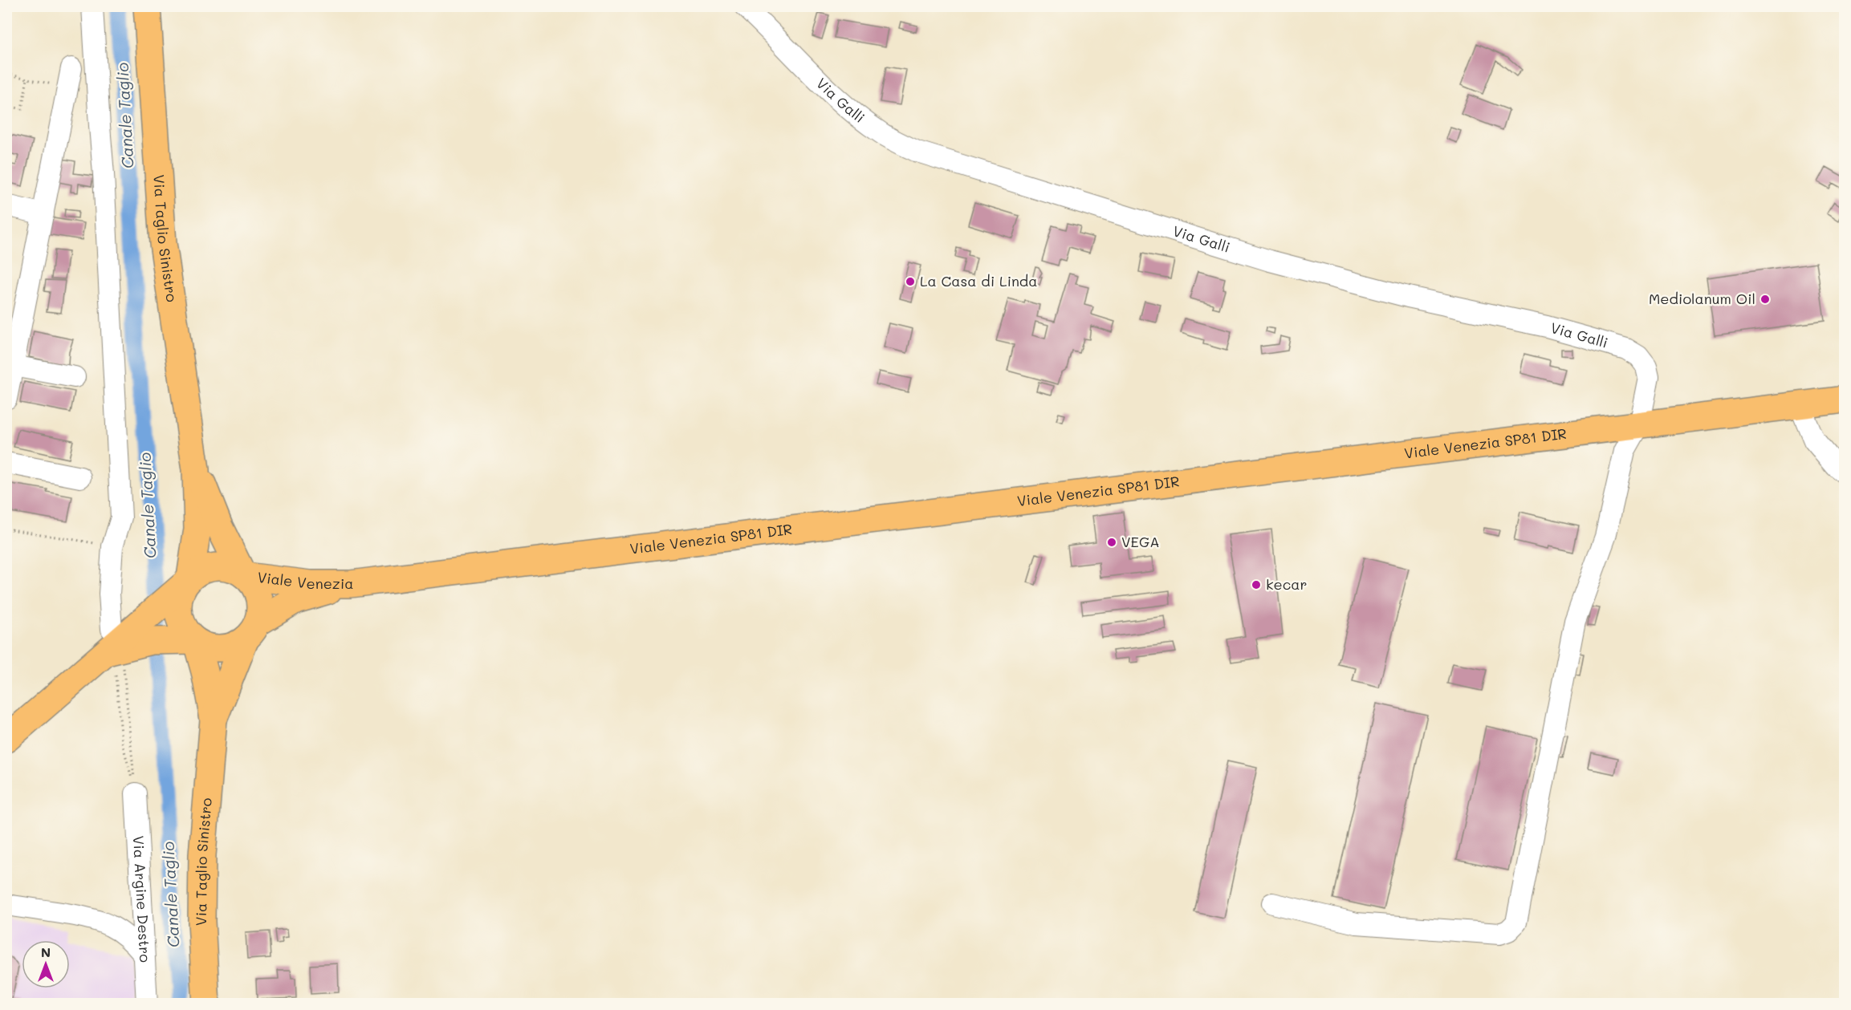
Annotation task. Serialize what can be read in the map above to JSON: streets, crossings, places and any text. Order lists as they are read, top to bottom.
{
  "streets": {
    "main road": ["Via Taglio Sinistro", "Viale Venezia SP81 DIR", "Viale Venezia"],
    "street": ["Via Galli", "Via Argine Destro"]
  },
  "crossings": [
    ["Via Galli", "Viale Venezia SP81 DIR"],
    ["Via Taglio Sinistro", "Viale Venezia"],
    ["Viale Venezia SP81 DIR", "Viale Venezia"]
  ],
  "water": ["Canale Taglio"],
  "places": [
    "La Casa di Linda",
    "Mediolanum Oil",
    "VEGA",
    "kecar"
  ],
  "north": "top"
}
